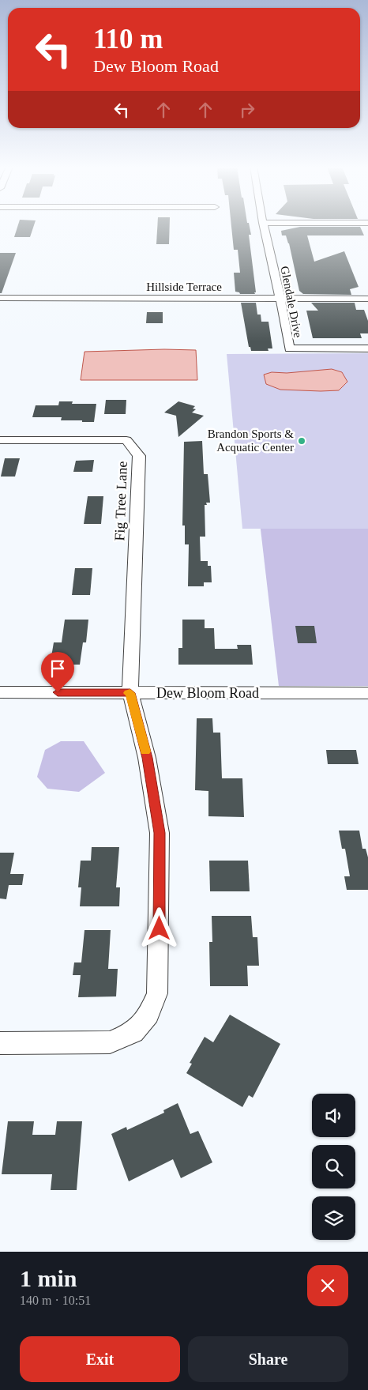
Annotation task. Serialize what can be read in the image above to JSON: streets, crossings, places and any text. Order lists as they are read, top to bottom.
{
  "streets": {
    "street": [
      "Hillside Terrace",
      "Glendale Drive",
      "Fig Tree Lane",
      "Dew Bloom Road"
    ]
  },
  "crossings": [
    ["Hillside Terrace", "Glendale Drive"],
    ["Fig Tree Lane", "Dew Bloom Road"]
  ],
  "places": ["Brandon Sports & Acquatic Center"],
  "page": {
    "turn": ["110 m", "Dew Bloom Road"],
    "heading": ["1 min", "140 m · 10:51"],
    "buttons": ["Exit", "Share"]
  }
}
